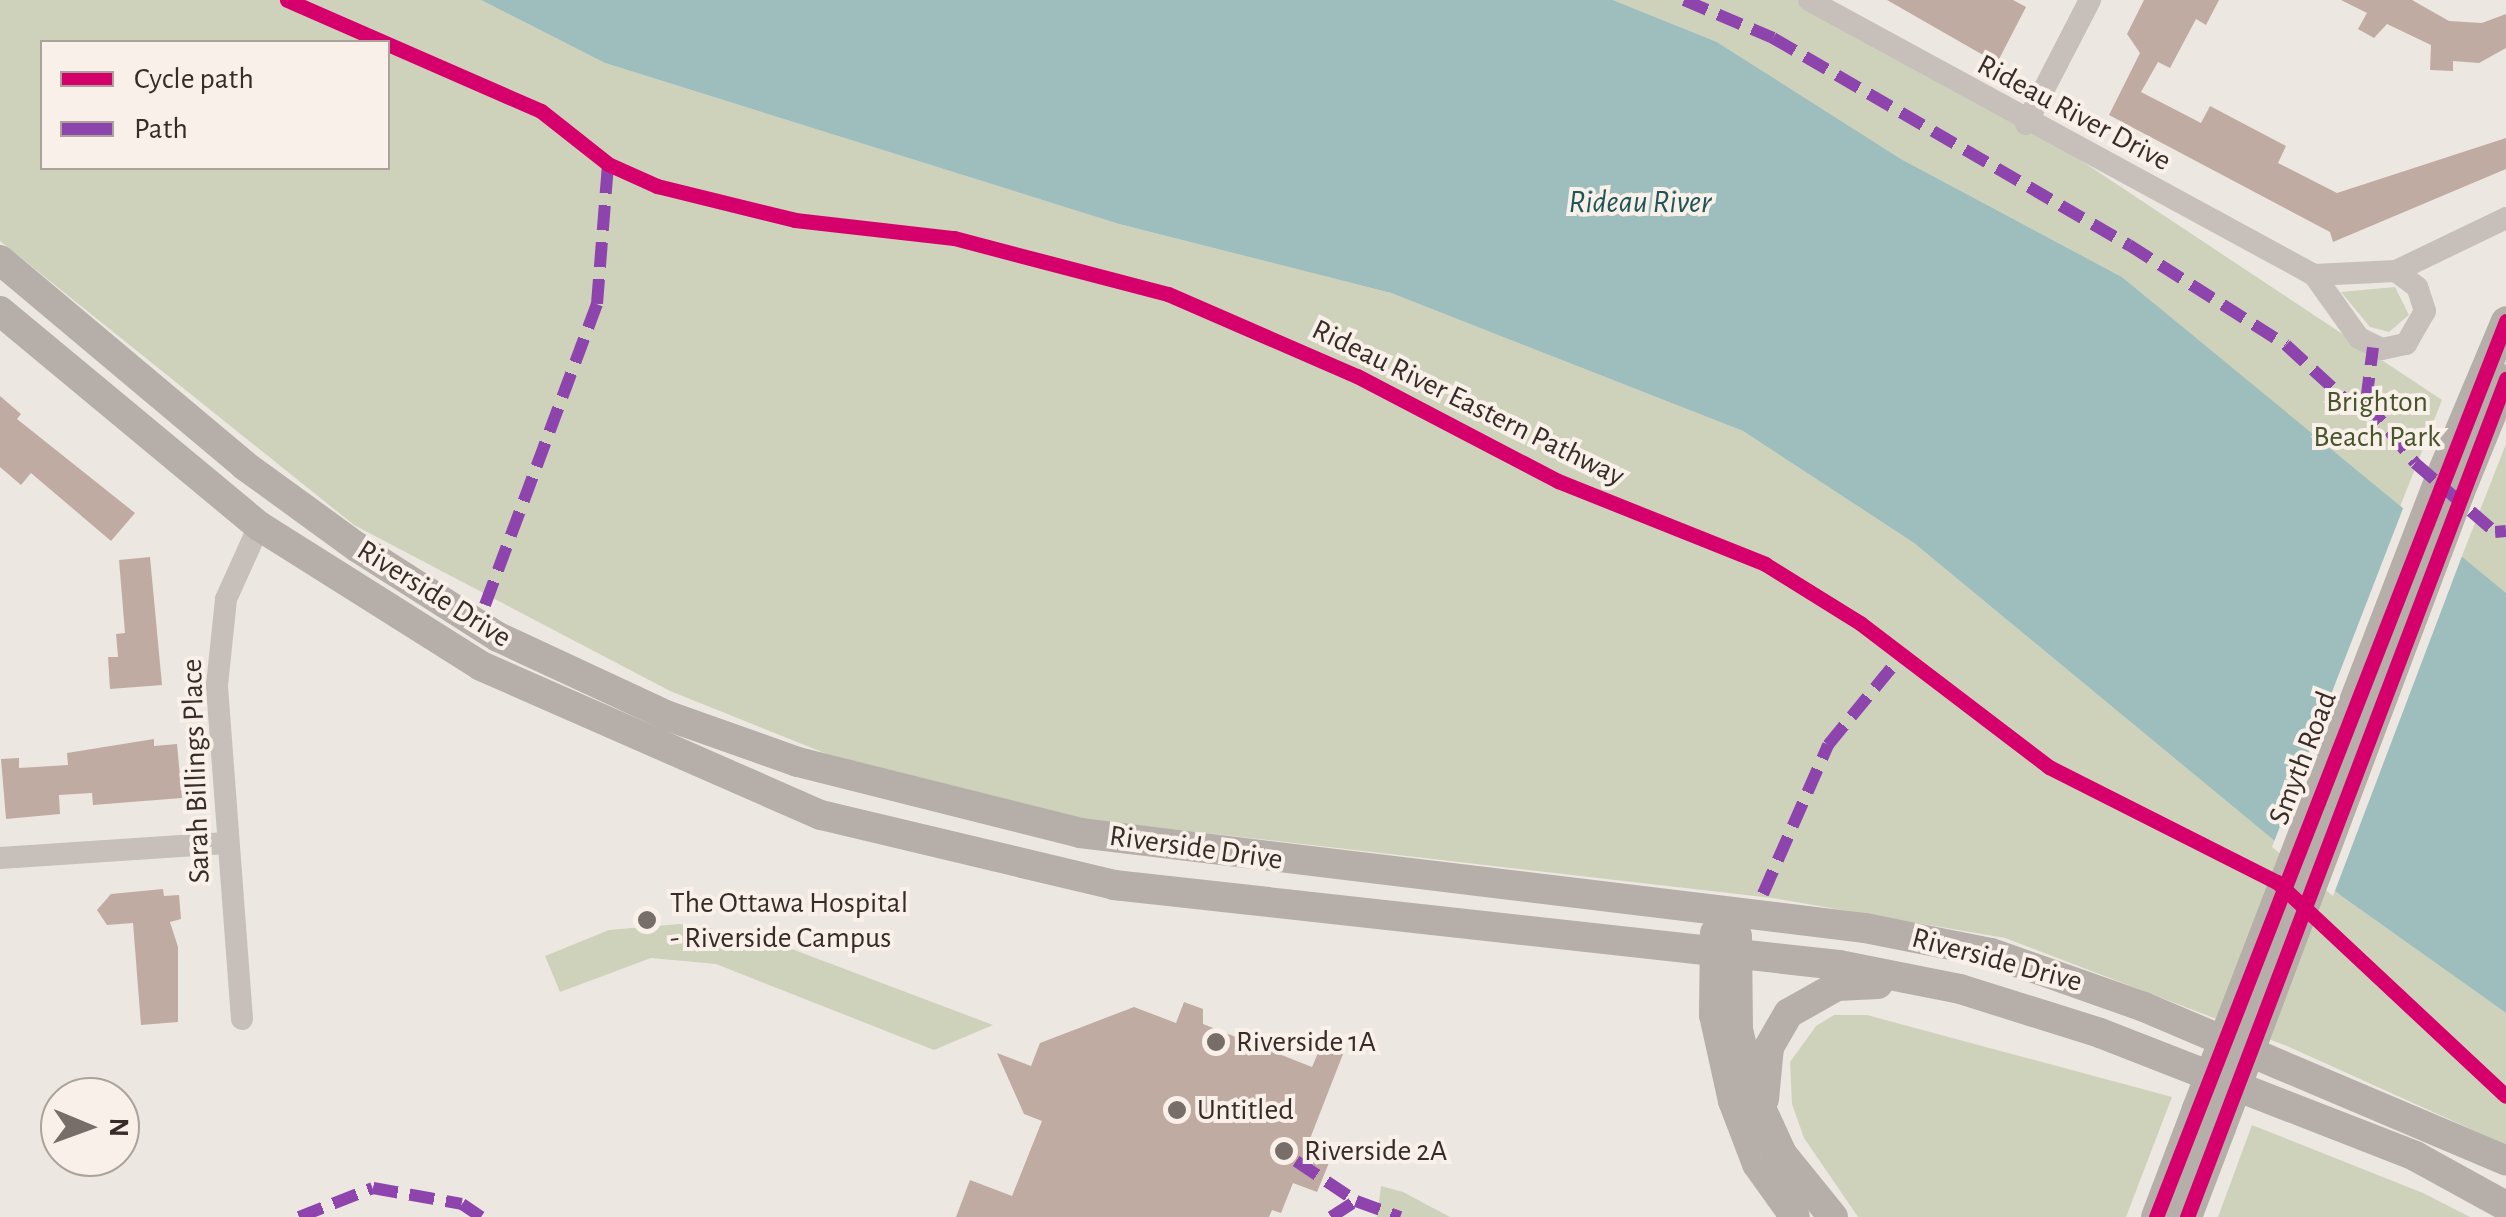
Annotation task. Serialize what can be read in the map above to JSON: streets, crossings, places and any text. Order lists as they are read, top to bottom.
{
  "streets": {
    "main road": ["Riverside Drive", "Smyth Road"],
    "street": ["Rideau River Drive", "Sarah Billings Place"],
    "cycle path": ["Rideau River Eastern Pathway"]
  },
  "crossings": [
    ["Riverside Drive", "Sarah Billings Place"]
  ],
  "water": ["Rideau River"],
  "parks": ["Brighton Beach Park"],
  "places": [
    "The Ottawa Hospital - Riverside Campus",
    "Riverside 1A",
    "Untitled",
    "Riverside 2A"
  ],
  "legend": ["Cycle path", "Path"],
  "north": "right"
}
